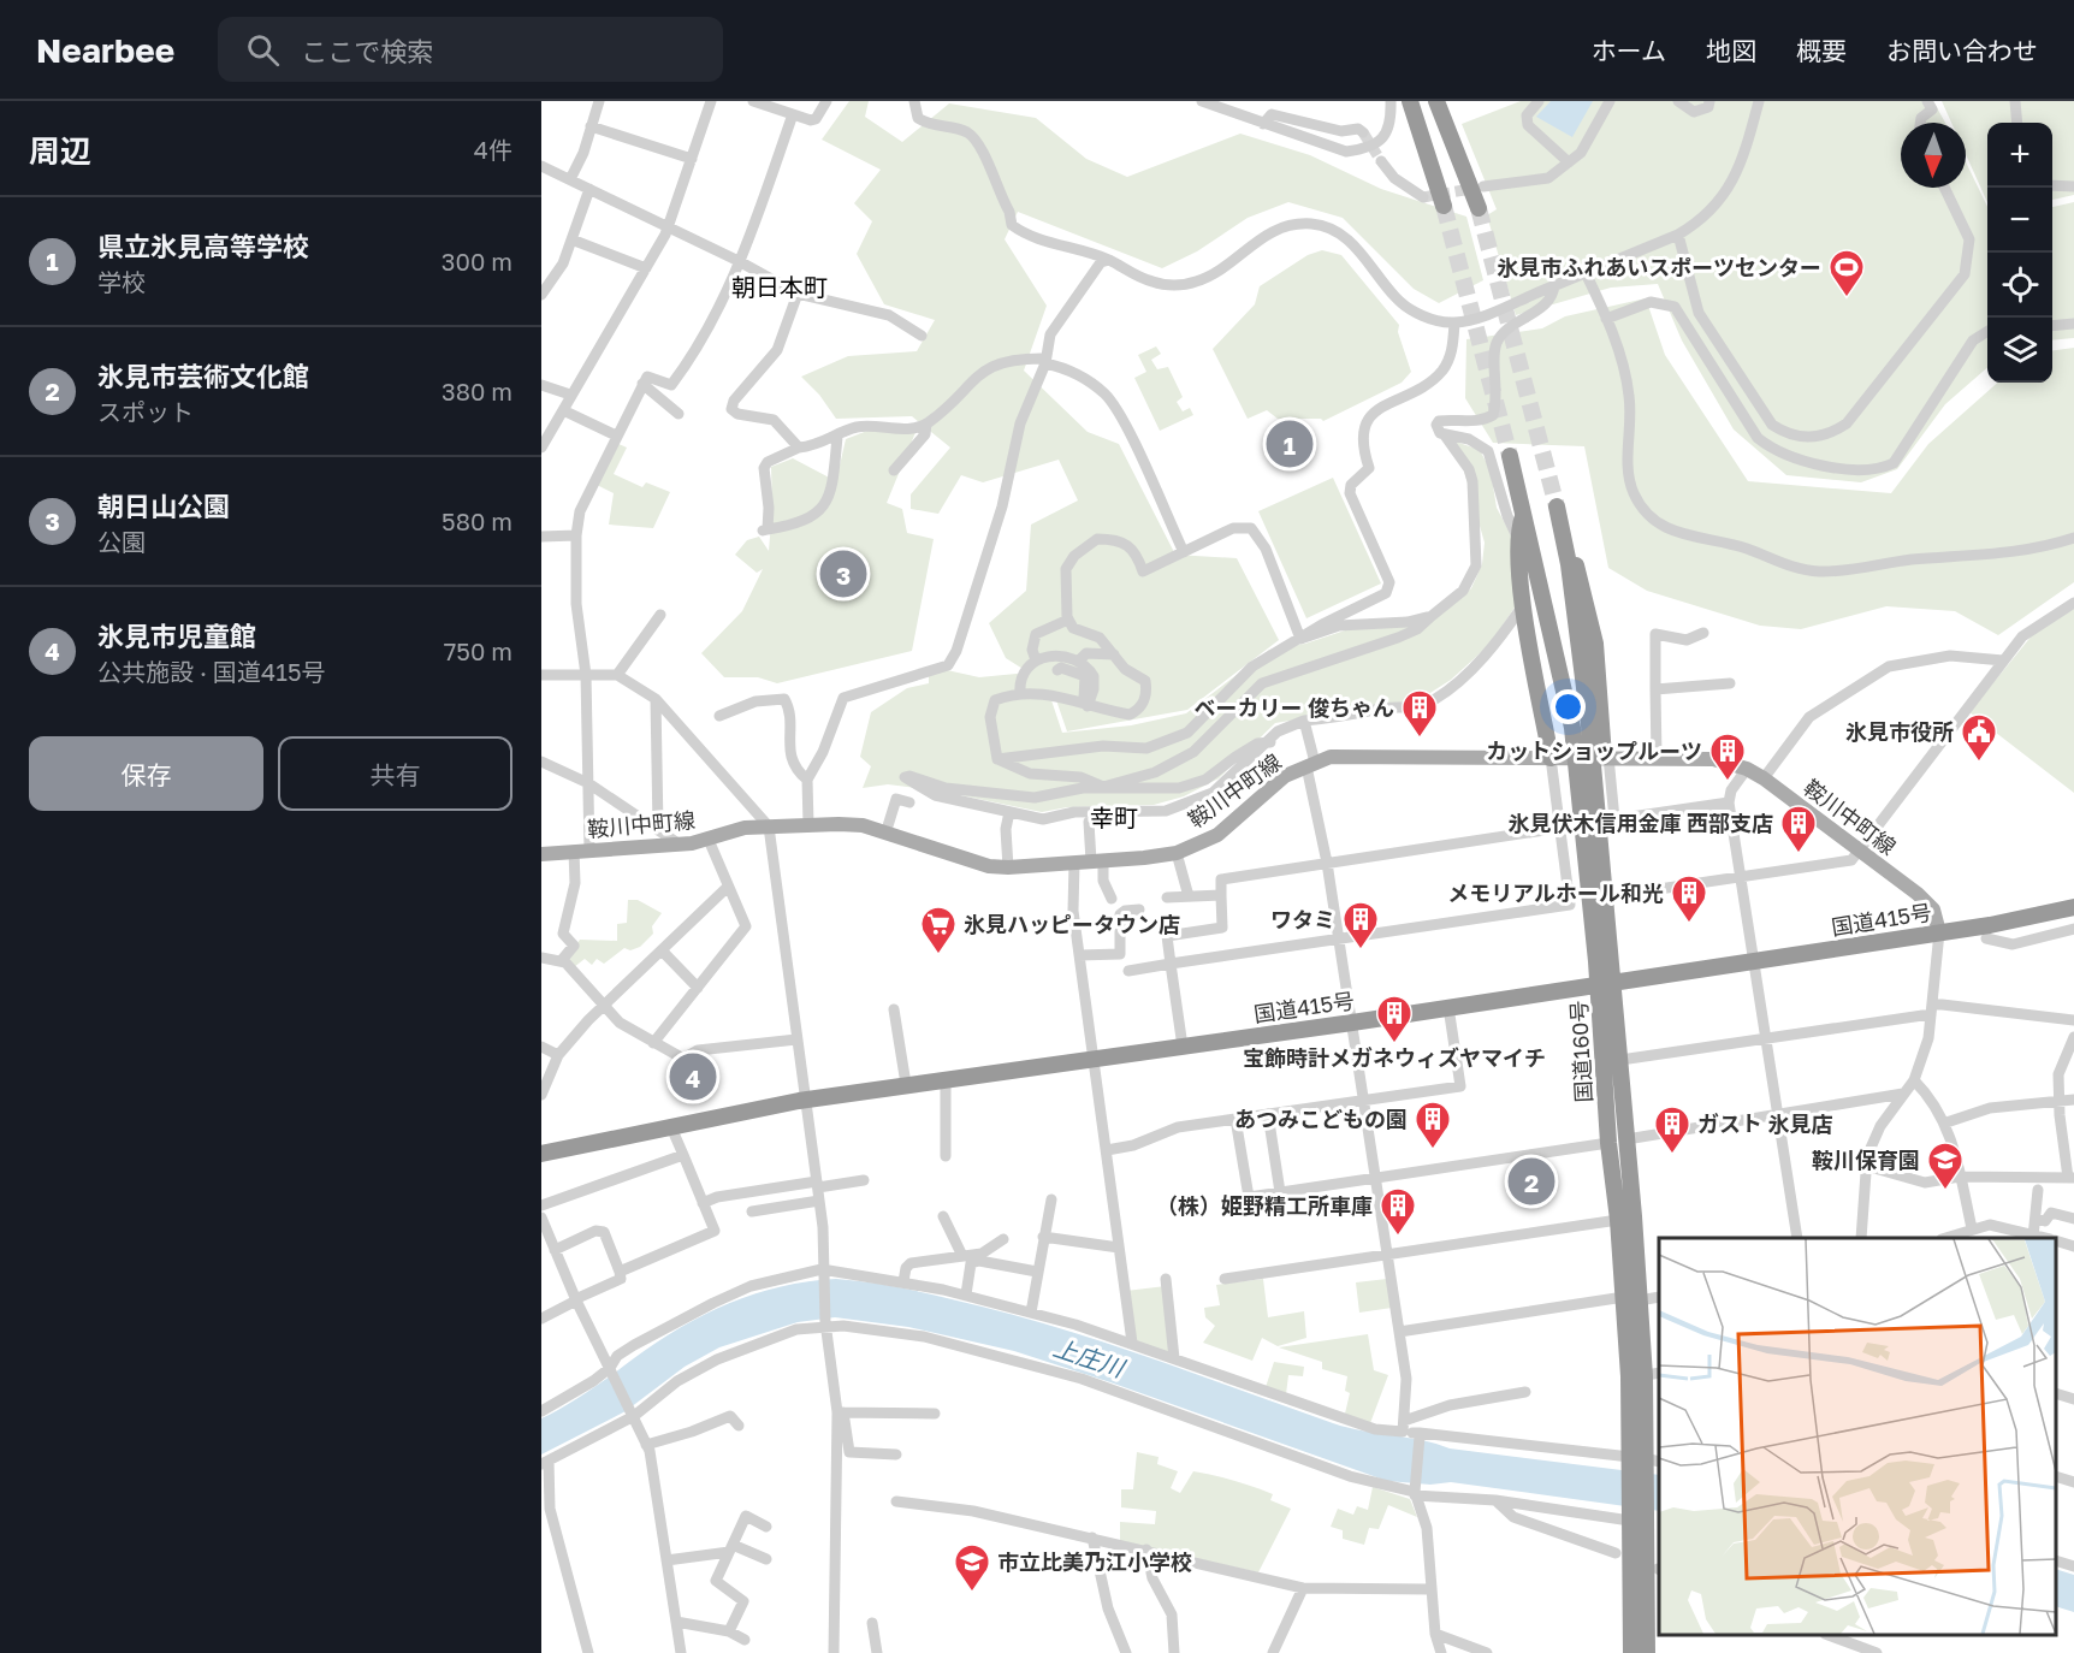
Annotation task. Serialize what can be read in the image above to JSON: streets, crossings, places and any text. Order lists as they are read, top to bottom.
{
  "streets": {
    "highway": ["国道415号", "国道160号"],
    "main road": ["鞍川中町線"]
  },
  "crossings": [
    ["鞍川中町線", "国道415号"],
    ["国道415号", "国道160号"]
  ],
  "districts": ["朝日本町", "幸町"],
  "water": ["上庄川"],
  "places": {
    "sports": ["氷見市ふれあいスポーツセンター"],
    "building": [
      "ベーカリー 俊ちゃん",
      "カットショップルーツ",
      "氷見伏木信用金庫 西部支店",
      "メモリアルホール和光",
      "ワタミ",
      "宝飾時計メガネウィズヤマイチ",
      "あつみこどもの園",
      "ガスト 氷見店",
      "（株）姫野精工所車庫"
    ],
    "public building": ["氷見市役所"],
    "supermarket": ["氷見ハッピータウン店"],
    "school or university": ["鞍川保育園", "市立比美乃江小学校"]
  },
  "north": "bottom",
  "page": {
    "header": "Nearbee",
    "search": "ここで検索",
    "nav": [
      "ホーム",
      "地図",
      "概要",
      "お問い合わせ"
    ],
    "heading": ["周辺", "4件"],
    "map_buttons": ["+", "−"],
    "list": [
      {
        "mark": "1",
        "name": "県立氷見高等学校",
        "note": "学校",
        "value": "300 m"
      },
      {
        "mark": "2",
        "name": "氷見市芸術文化館",
        "note": "スポット",
        "value": "380 m"
      },
      {
        "mark": "3",
        "name": "朝日山公園",
        "note": "公園",
        "value": "580 m"
      },
      {
        "mark": "4",
        "name": "氷見市児童館",
        "note": "公共施設 · 国道415号",
        "value": "750 m"
      }
    ],
    "pins": [
      "1",
      "3",
      "4",
      "2"
    ],
    "buttons": ["保存", "共有"]
  }
}
